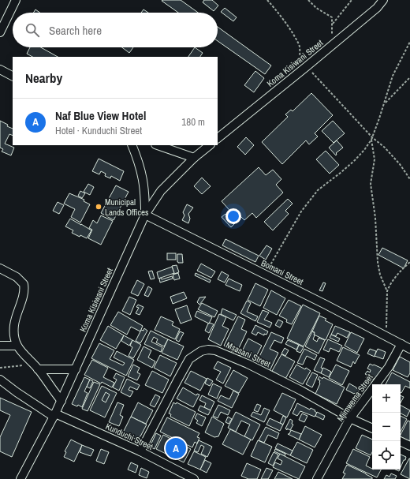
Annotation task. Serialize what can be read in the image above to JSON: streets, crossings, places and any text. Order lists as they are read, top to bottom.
{
  "streets": {
    "street": [
      "Koma Kisiwani Street",
      "Bomani Street",
      "Msasani Street",
      "Mjimwema Street",
      "Kunduchi Street"
    ]
  },
  "crossings": [
    ["Koma Kisiwani Street", "Bomani Street"],
    ["Koma Kisiwani Street", "Kunduchi Street"],
    ["Bomani Street", "Mjimwema Street"],
    ["Msasani Street", "Mjimwema Street"],
    ["Msasani Street", "Kunduchi Street"]
  ],
  "places": ["Municipal Lands Offices"],
  "page": {
    "search": "Search here",
    "heading": "Nearby",
    "list": [
      {
        "mark": "A",
        "name": "Naf Blue View Hotel",
        "note": "Hotel · Kunduchi Street",
        "value": "180 m"
      }
    ],
    "map_buttons": ["+", "−"],
    "pins": "A"
  }
}
